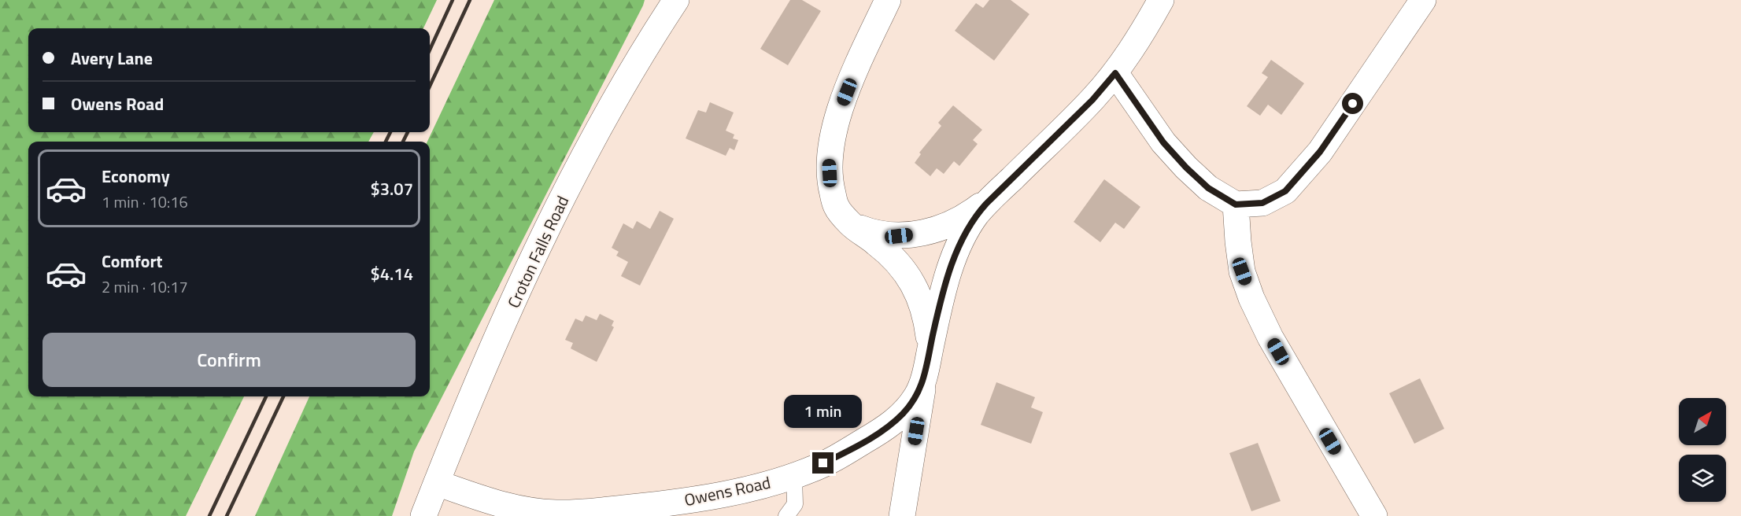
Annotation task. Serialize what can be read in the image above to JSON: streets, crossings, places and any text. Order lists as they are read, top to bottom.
{
  "streets": {
    "street": ["Croton Falls Road", "Owens Road"]
  },
  "crossings": [
    ["Croton Falls Road", "Owens Road"]
  ],
  "north": "top right",
  "page": {
    "banner": ["Avery Lane", "Owens Road"],
    "list": [
      {
        "name": "Economy",
        "note": "1 min · 10:16",
        "value": "$3.07"
      },
      {
        "name": "Comfort",
        "note": "2 min · 10:17",
        "value": "$4.14"
      }
    ],
    "buttons": "Confirm",
    "bubble": "1 min"
  }
}
